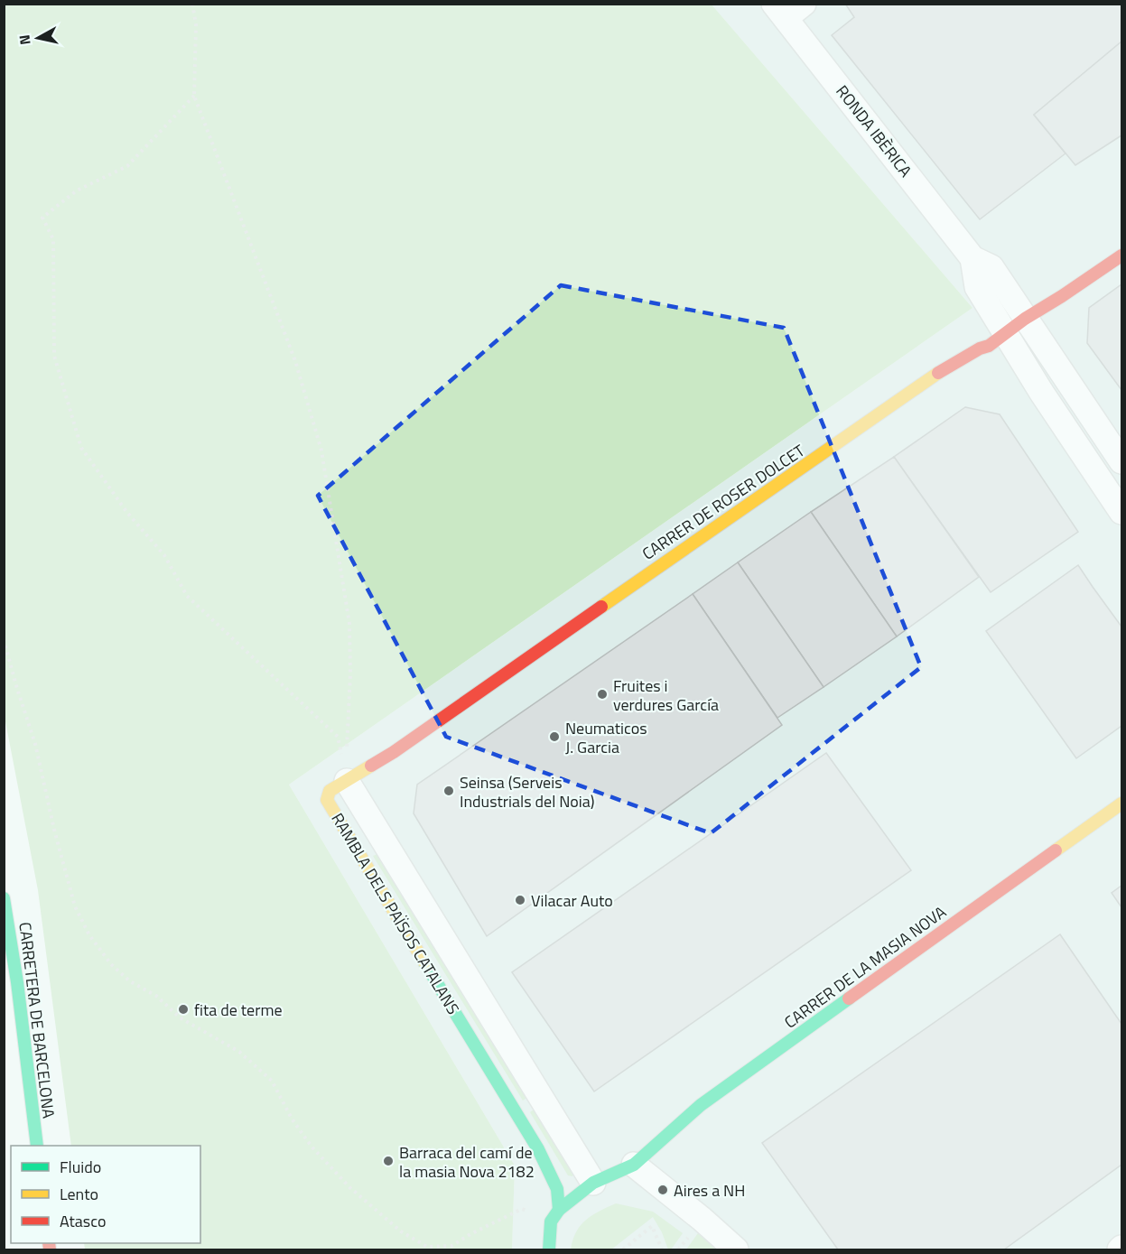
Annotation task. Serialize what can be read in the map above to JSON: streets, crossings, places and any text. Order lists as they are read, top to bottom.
{
  "streets": {
    "main road": [
      "CARRER DE ROSER DOLCET",
      "RAMBLA DELS PAÏSOS CATALANS",
      "CARRER DE LA MASIA NOVA",
      "CARRETERA DE BARCELONA"
    ],
    "street": ["RONDA IBÈRICA"]
  },
  "crossings": [
    ["RONDA IBÈRICA", "CARRER DE ROSER DOLCET"],
    ["CARRER DE ROSER DOLCET", "RAMBLA DELS PAÏSOS CATALANS"]
  ],
  "places": [
    "Fruites i verdures García",
    "Neumaticos J. Garcia",
    "Seinsa (Serveis Industrials del Noia)",
    "Vilacar Auto",
    "fita de terme",
    "Barraca del camí de la masia Nova 2182",
    "Aires a NH"
  ],
  "legend": ["Fluido", "Lento", "Atasco"],
  "north": "left"
}
